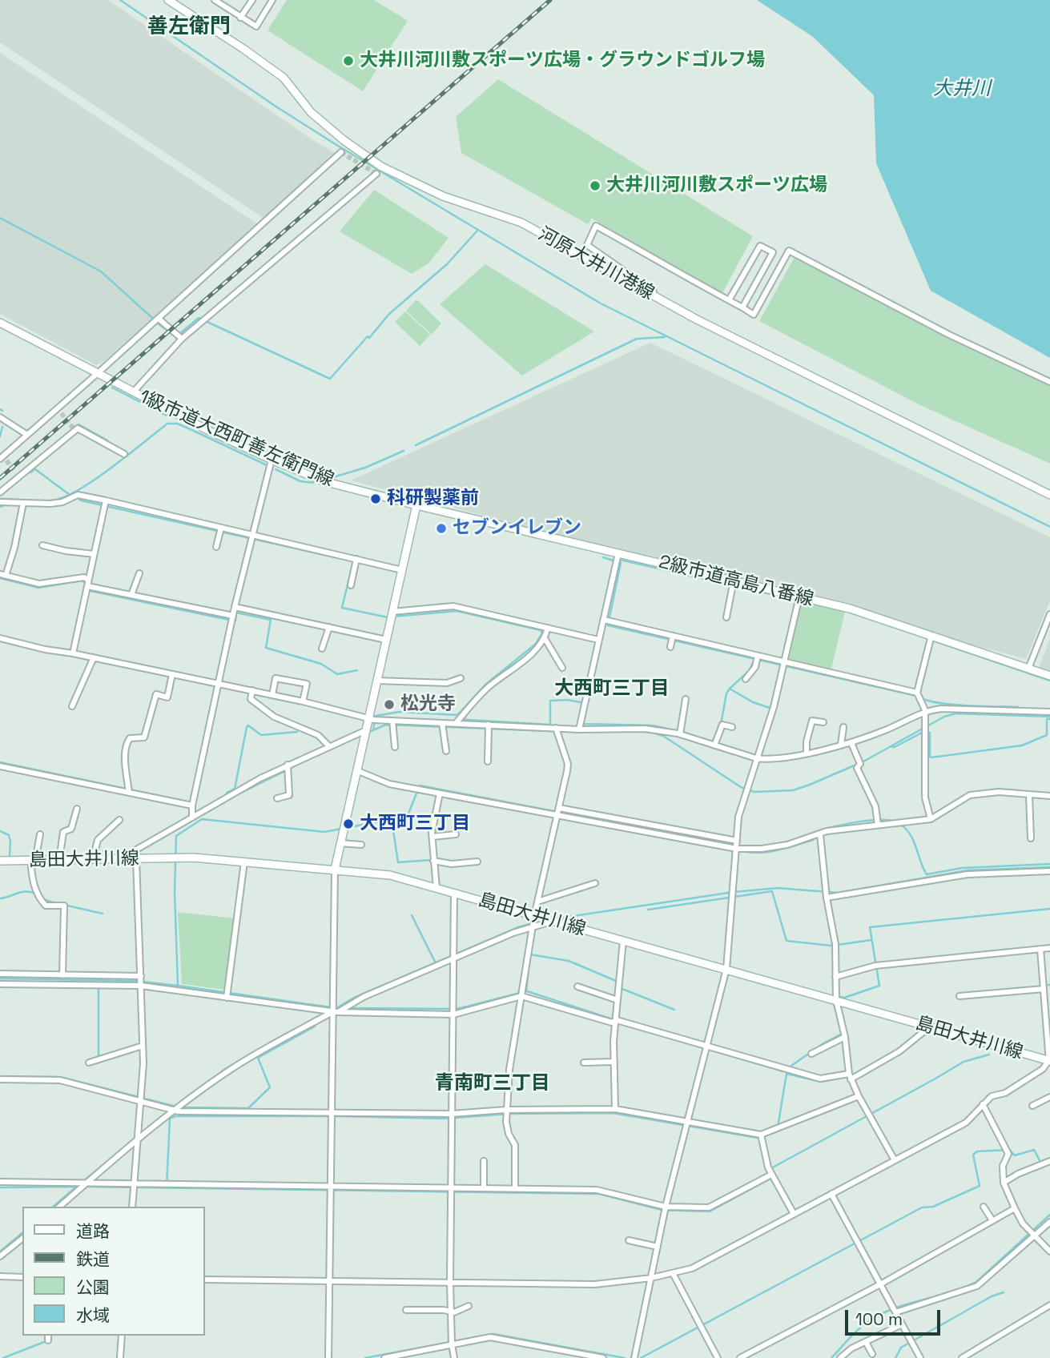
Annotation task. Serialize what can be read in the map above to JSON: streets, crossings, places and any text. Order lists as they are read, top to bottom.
{
  "streets": {
    "main road": [
      "河原大井川港線",
      "1級市道大西町善左衛門線",
      "2級市道高島八番線",
      "島田大井川線"
    ]
  },
  "crossings": [
    ["1級市道大西町善左衛門線", "2級市道高島八番線"]
  ],
  "districts": ["善左衛門", "大西町三丁目", "青南町三丁目"],
  "water": ["大井川"],
  "places": [
    "大井川河川敷スポーツ広場・グラウンドゴルフ場",
    "大井川河川敷スポーツ広場",
    "科研製薬前",
    "セブンイレブン",
    "松光寺",
    "大西町三丁目"
  ],
  "legend": [
    "道路",
    "鉄道",
    "公園",
    "水域"
  ],
  "scale_bar": "100 m"
}
